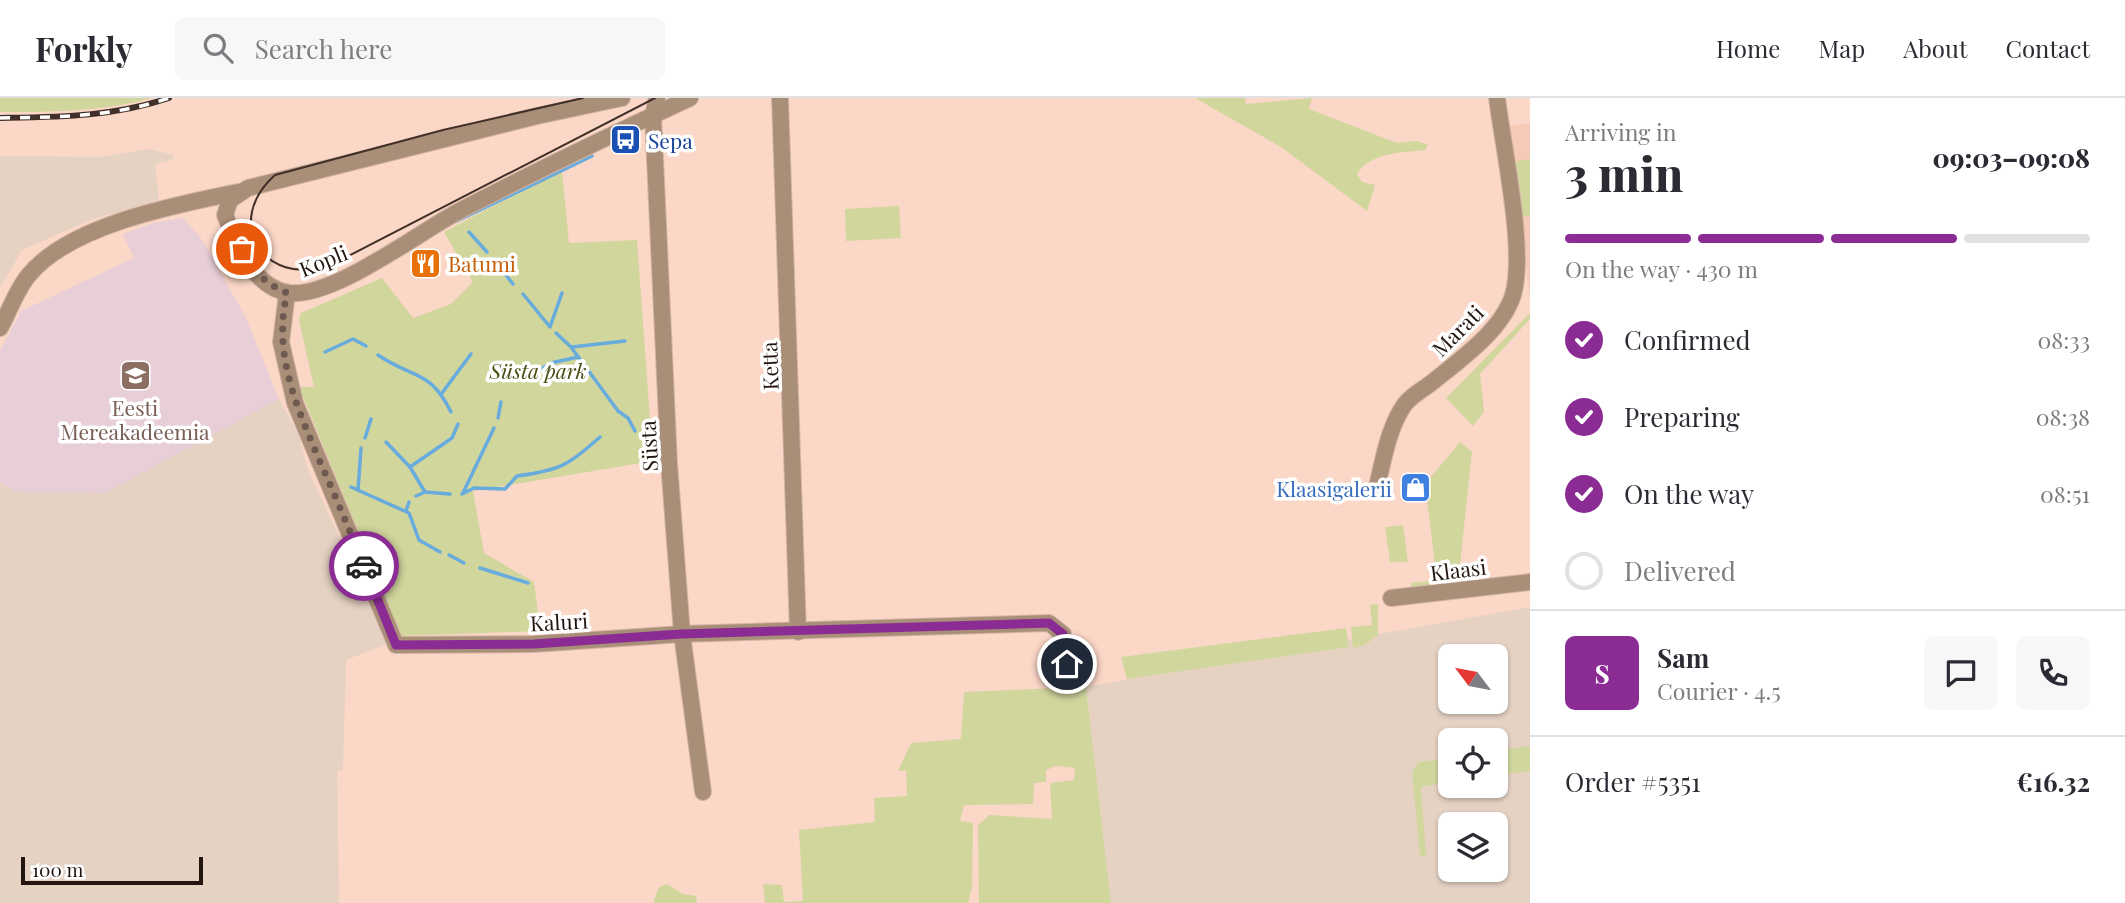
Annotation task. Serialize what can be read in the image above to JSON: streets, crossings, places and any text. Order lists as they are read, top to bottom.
{
  "streets": {
    "street": [
      "Kopli",
      "Marati",
      "Ketta",
      "Süsta",
      "Klaasi",
      "Kaluri"
    ]
  },
  "crossings": [
    ["Kopli", "Süsta"],
    ["Kopli", "Kaluri"],
    ["Ketta", "Kaluri"],
    ["Süsta", "Kaluri"]
  ],
  "parks": ["Süsta park"],
  "places": {
    "bus stop": ["Sepa"],
    "restaurant": ["Batumi"],
    "school or university": ["Eesti Mereakadeemia"],
    "shop": ["Klaasigalerii"]
  },
  "scale_bar": "100 m",
  "north": "top left",
  "page": {
    "header": "Forkly",
    "search": "Search here",
    "nav": [
      "Home",
      "Map",
      "About",
      "Contact"
    ],
    "heading": ["3 min", "Arriving in", "09:03–09:08"],
    "panel": [
      "Sam",
      "Courier · 4.5",
      "Order #5351",
      "€16.32"
    ],
    "bar": "On the way · 430 m",
    "list": [
      ["Confirmed", "08:33"],
      ["Preparing", "08:38"],
      ["On the way", "08:51"],
      "Delivered"
    ],
    "round": "S",
    "scale": "100 m"
  }
}
